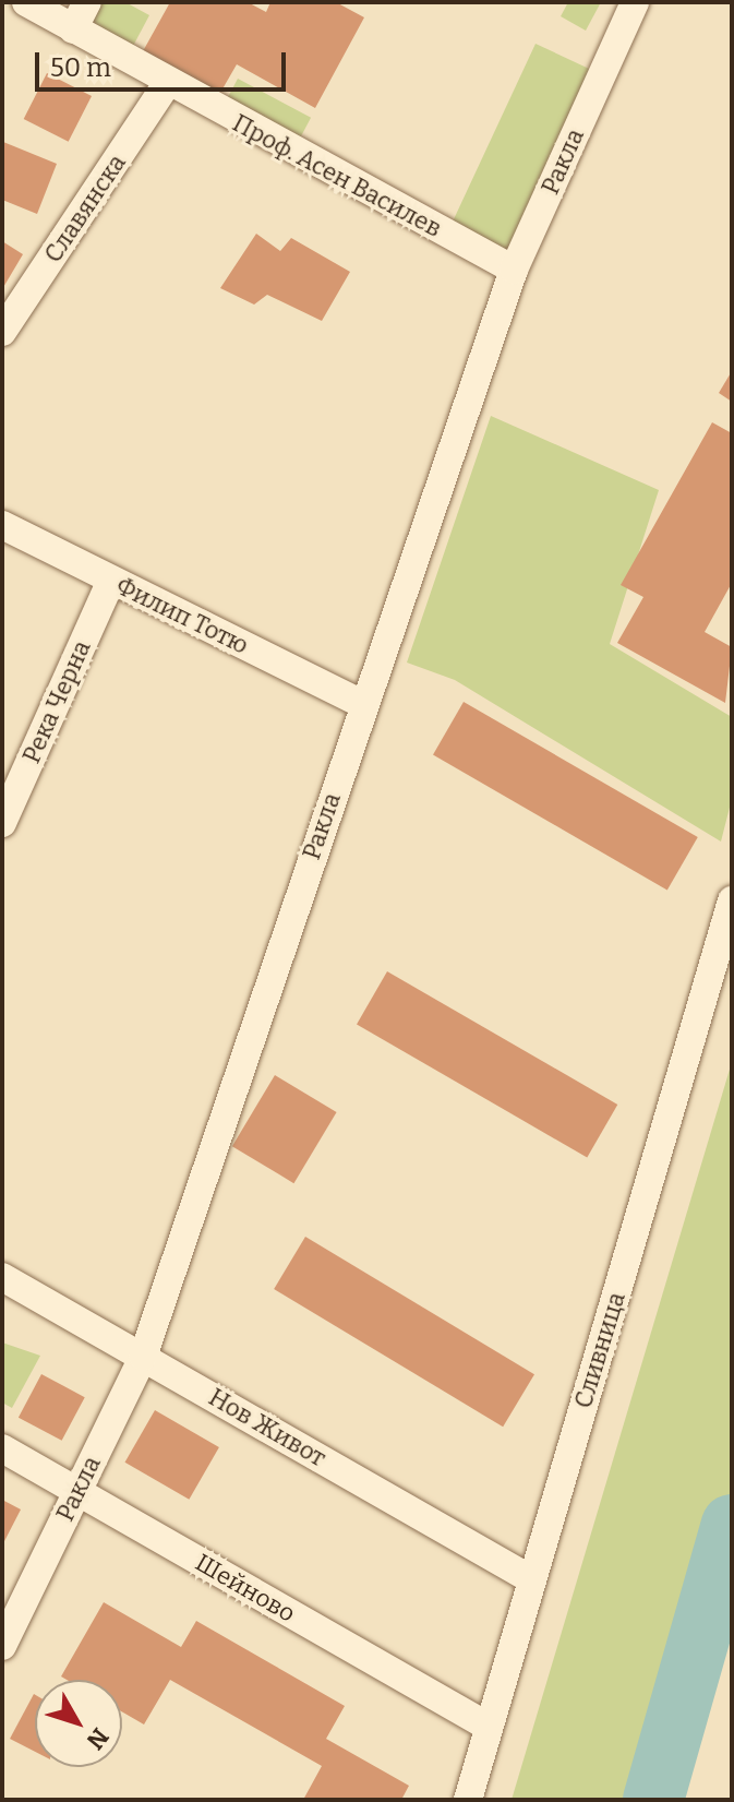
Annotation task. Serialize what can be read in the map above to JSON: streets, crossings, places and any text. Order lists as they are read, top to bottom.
{
  "streets": {
    "street": [
      "Ракла",
      "Проф. Асен Василев",
      "Славянска",
      "Филип Тотю",
      "Река Черна",
      "Сливница",
      "Нов Живот",
      "Шейново"
    ]
  },
  "crossings": [
    ["Ракла", "Проф. Асен Василев"],
    ["Ракла", "Филип Тотю"],
    ["Ракла", "Нов Живот"],
    ["Ракла", "Шейново"],
    ["Проф. Асен Василев", "Славянска"],
    ["Филип Тотю", "Река Черна"],
    ["Сливница", "Нов Живот"],
    ["Сливница", "Шейново"]
  ],
  "scale_bar": "50 m",
  "north": "bottom right"
}
